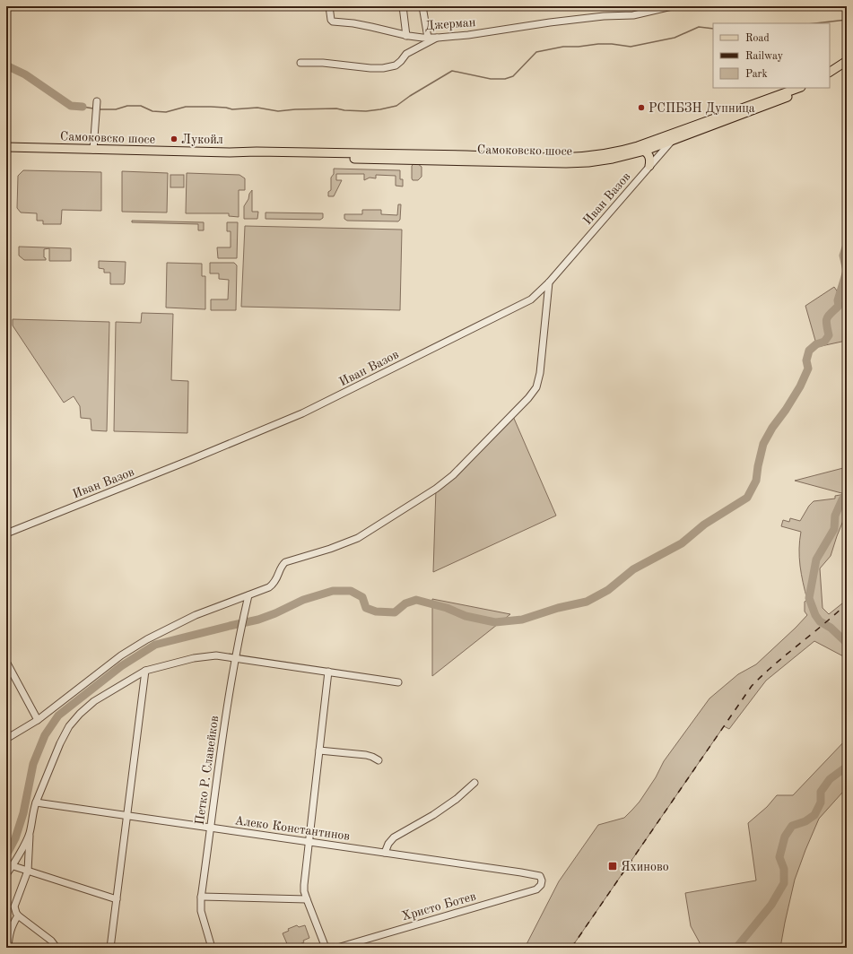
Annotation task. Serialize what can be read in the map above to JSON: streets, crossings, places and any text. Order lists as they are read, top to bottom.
{
  "streets": {
    "main road": ["Самоковско шосе"],
    "street": [
      "Джерман",
      "Иван Вазов",
      "Петко Р. Славейков",
      "Алеко Константинов",
      "Христо Ботев"
    ]
  },
  "crossings": [
    ["Самоковско шосе", "Иван Вазов"],
    ["Петко Р. Славейков", "Алеко Константинов"],
    ["Алеко Константинов", "Христо Ботев"]
  ],
  "places": {
    "other": ["РСПБЗН Дупница", "Лукойл"],
    "transit": ["Яхиново"]
  },
  "legend": ["Road", "Railway", "Park"]
}
